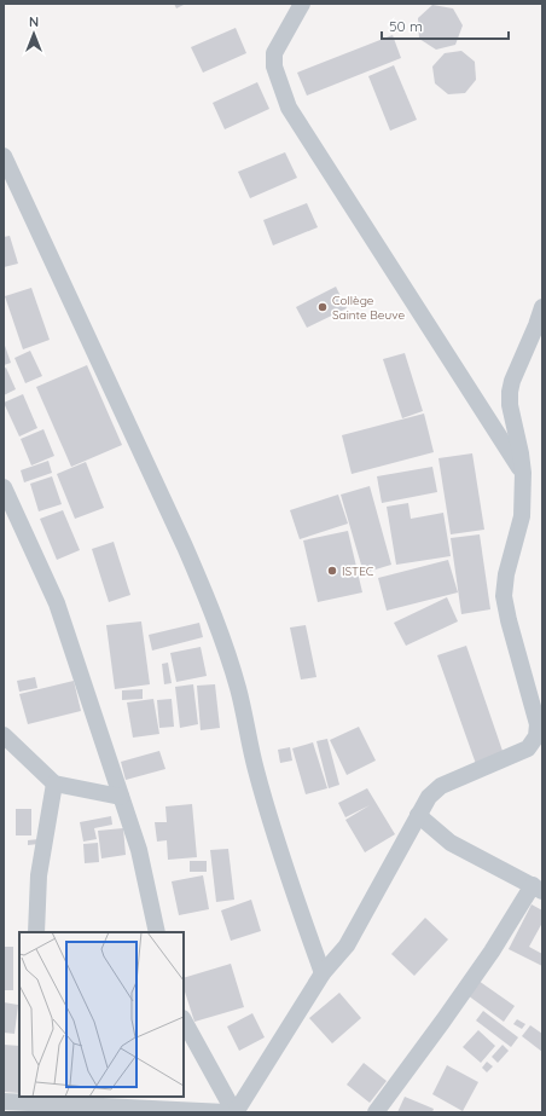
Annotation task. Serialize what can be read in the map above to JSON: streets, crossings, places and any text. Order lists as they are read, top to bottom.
{
  "places": ["Collège Sainte Beuve", "ISTEC"],
  "scale_bar": "50 m",
  "north": "top"
}
